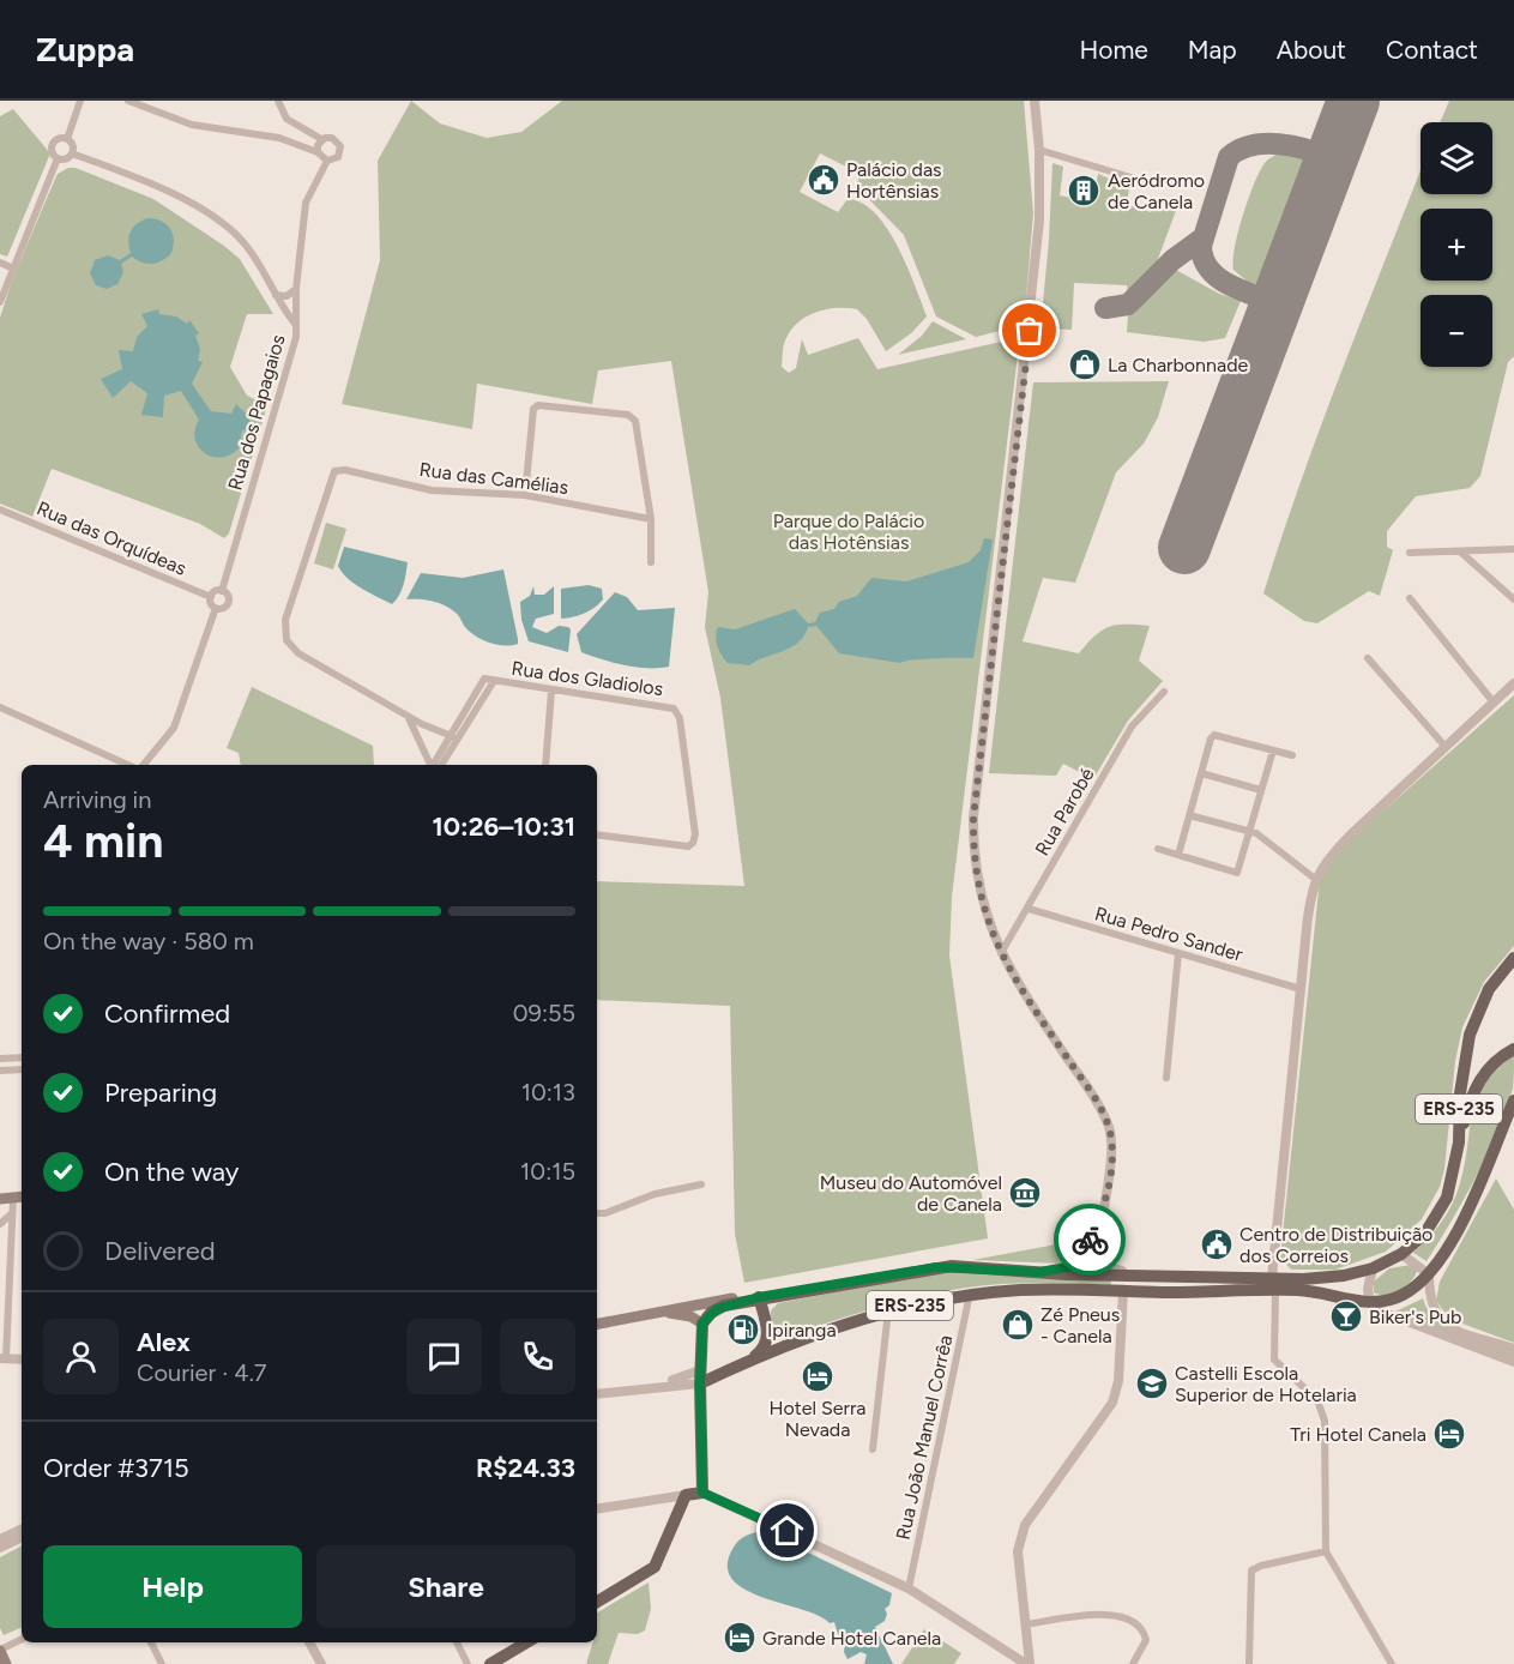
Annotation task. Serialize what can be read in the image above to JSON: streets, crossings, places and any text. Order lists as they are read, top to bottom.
{
  "streets": {
    "main road": ["ERS-235"],
    "street": [
      "Rua dos Papagaios",
      "Rua das Camélias",
      "Rua das Orquídeas",
      "Rua dos Gladiolos",
      "Rua Parobé",
      "Rua Pedro Sander",
      "Rua João Manuel Corrêa"
    ]
  },
  "crossings": [
    ["Rua dos Papagaios", "Rua das Orquídeas"],
    ["Rua Parobé", "Rua Pedro Sander"],
    ["ERS-235", "Rua João Manuel Corrêa"]
  ],
  "parks": ["Parque do Palácio das Hotênsias"],
  "places": {
    "public building": ["Palácio das Hortênsias", "Centro de Distribuição dos Correios"],
    "building": ["Aeródromo de Canela"],
    "shop": ["La Charbonnade", "Zé Pneus - Canela"],
    "museum": ["Museu do Automóvel de Canela"],
    "bar": ["Biker's Pub"],
    "fuel station": ["Ipiranga"],
    "hotel": ["Hotel Serra Nevada", "Tri Hotel Canela", "Grande Hotel Canela"],
    "school or university": ["Castelli Escola Superior de Hotelaria"]
  },
  "page": {
    "header": "Zuppa",
    "nav": [
      "Home",
      "Map",
      "About",
      "Contact"
    ],
    "map_buttons": ["+", "−"],
    "heading": ["4 min", "Arriving in", "10:26–10:31"],
    "panel": [
      "Alex",
      "Courier · 4.7",
      "Order #3715",
      "R$24.33"
    ],
    "bar": "On the way · 580 m",
    "list": [
      ["Confirmed", "09:55"],
      ["Preparing", "10:13"],
      ["On the way", "10:15"],
      "Delivered"
    ],
    "buttons": ["Help", "Share"]
  }
}
